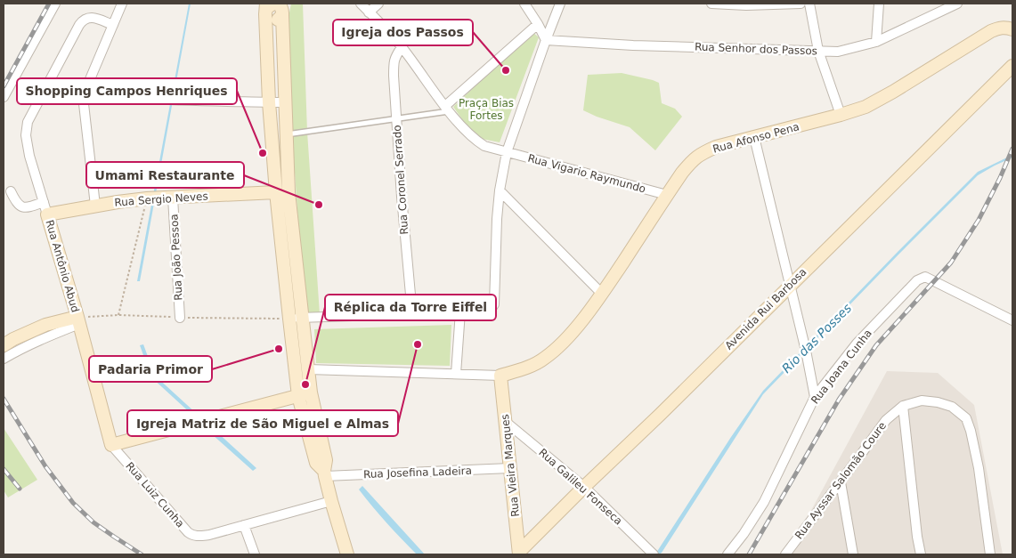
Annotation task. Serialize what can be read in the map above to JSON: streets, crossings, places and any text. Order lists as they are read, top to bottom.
{
  "streets": {
    "main road": [
      "Rua Afonso Pena",
      "Rua Sergio Neves",
      "Rua Antônio Abud",
      "Avenida Rui Barbosa",
      "Rua Vieira Marques",
      "Rua Luiz Cunha"
    ],
    "street": [
      "Rua Senhor dos Passos",
      "Rua Vigario Raymundo",
      "Rua Coronel Serrado",
      "Rua João Pessoa",
      "Rua Joana Cunha",
      "Rua Josefina Ladeira",
      "Rua Ayssar Salomão Coure",
      "Rua Galileu Fonseca"
    ]
  },
  "crossings": [
    ["Rua Afonso Pena", "Rua Vigario Raymundo"],
    ["Rua Afonso Pena", "Rua Vieira Marques"],
    ["Rua Sergio Neves", "Rua João Pessoa"],
    ["Rua Sergio Neves", "Rua Antônio Abud"],
    ["Rua Antônio Abud", "Rua Luiz Cunha"],
    ["Avenida Rui Barbosa", "Rua Vieira Marques"],
    ["Avenida Rui Barbosa", "Rua Galileu Fonseca"],
    ["Rua Vieira Marques", "Rua Josefina Ladeira"],
    ["Rua Vieira Marques", "Rua Galileu Fonseca"]
  ],
  "water": ["Rio das Posses"],
  "parks": ["Praça Bias Fortes"],
  "places": [
    "Igreja dos Passos",
    "Shopping Campos Henriques",
    "Umami Restaurante",
    "Igreja Matriz de São Miguel e Almas",
    "Padaria Primor",
    "Réplica da Torre Eiffel"
  ]
}
